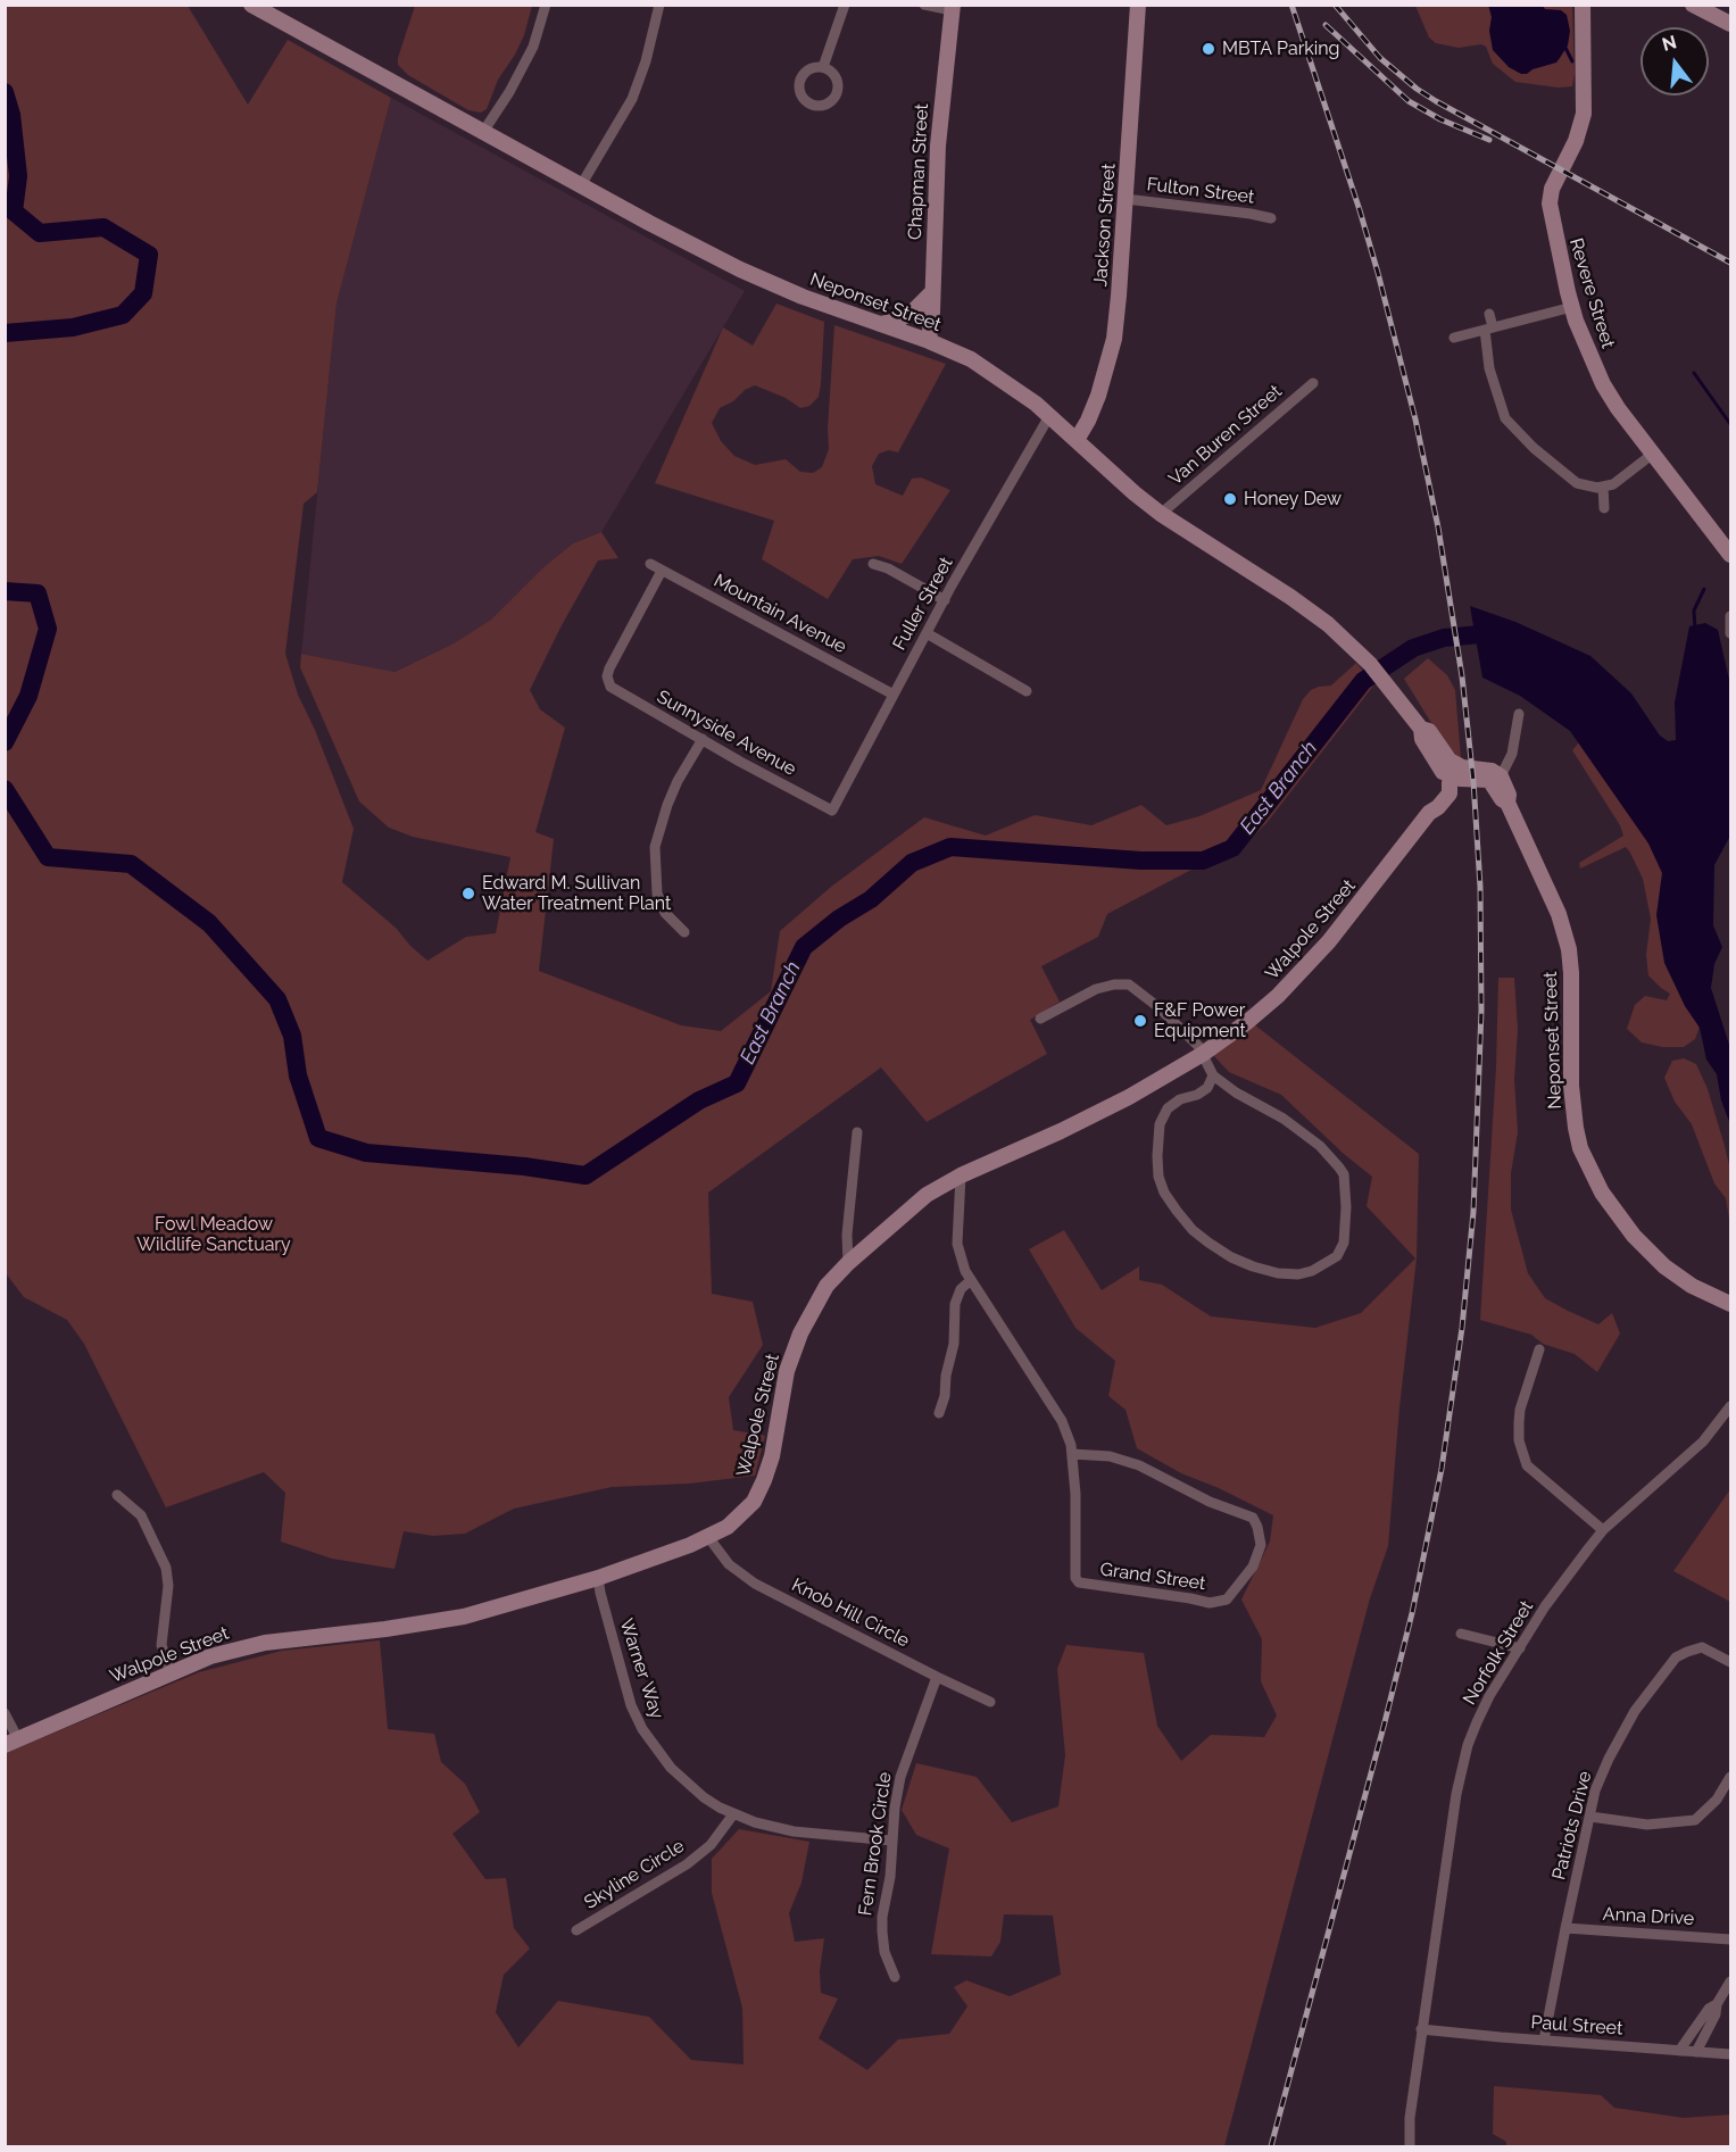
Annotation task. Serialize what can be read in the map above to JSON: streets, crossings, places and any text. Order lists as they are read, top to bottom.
{
  "streets": {
    "main road": [
      "Chapman Street",
      "Jackson Street",
      "Revere Street",
      "Neponset Street",
      "Walpole Street"
    ],
    "street": [
      "Fulton Street",
      "Van Buren Street",
      "Fuller Street",
      "Mountain Avenue",
      "Sunnyside Avenue",
      "Grand Street",
      "Knob Hill Circle",
      "Norfolk Street",
      "Warner Way",
      "Patriots Drive",
      "Fern Brook Circle",
      "Skyline Circle",
      "Anna Drive",
      "Paul Street"
    ]
  },
  "crossings": [
    ["Chapman Street", "Neponset Street"],
    ["Fulton Street", "Jackson Street"],
    ["Jackson Street", "Neponset Street"],
    ["Neponset Street", "Van Buren Street"],
    ["Neponset Street", "Fuller Street"],
    ["Neponset Street", "Walpole Street"],
    ["Fuller Street", "Mountain Avenue"],
    ["Fuller Street", "Sunnyside Avenue"],
    ["Mountain Avenue", "Sunnyside Avenue"],
    ["Walpole Street", "Grand Street"],
    ["Walpole Street", "Knob Hill Circle"],
    ["Walpole Street", "Warner Way"],
    ["Knob Hill Circle", "Fern Brook Circle"],
    ["Norfolk Street", "Paul Street"],
    ["Warner Way", "Fern Brook Circle"],
    ["Warner Way", "Skyline Circle"],
    ["Patriots Drive", "Anna Drive"],
    ["Patriots Drive", "Paul Street"]
  ],
  "water": ["East Branch"],
  "parks": ["Fowl Meadow Wildlife Sanctuary"],
  "places": [
    "MBTA Parking",
    "Honey Dew",
    "Edward M. Sullivan Water Treatment Plant",
    "F&F Power Equipment"
  ],
  "north": "top"
}
